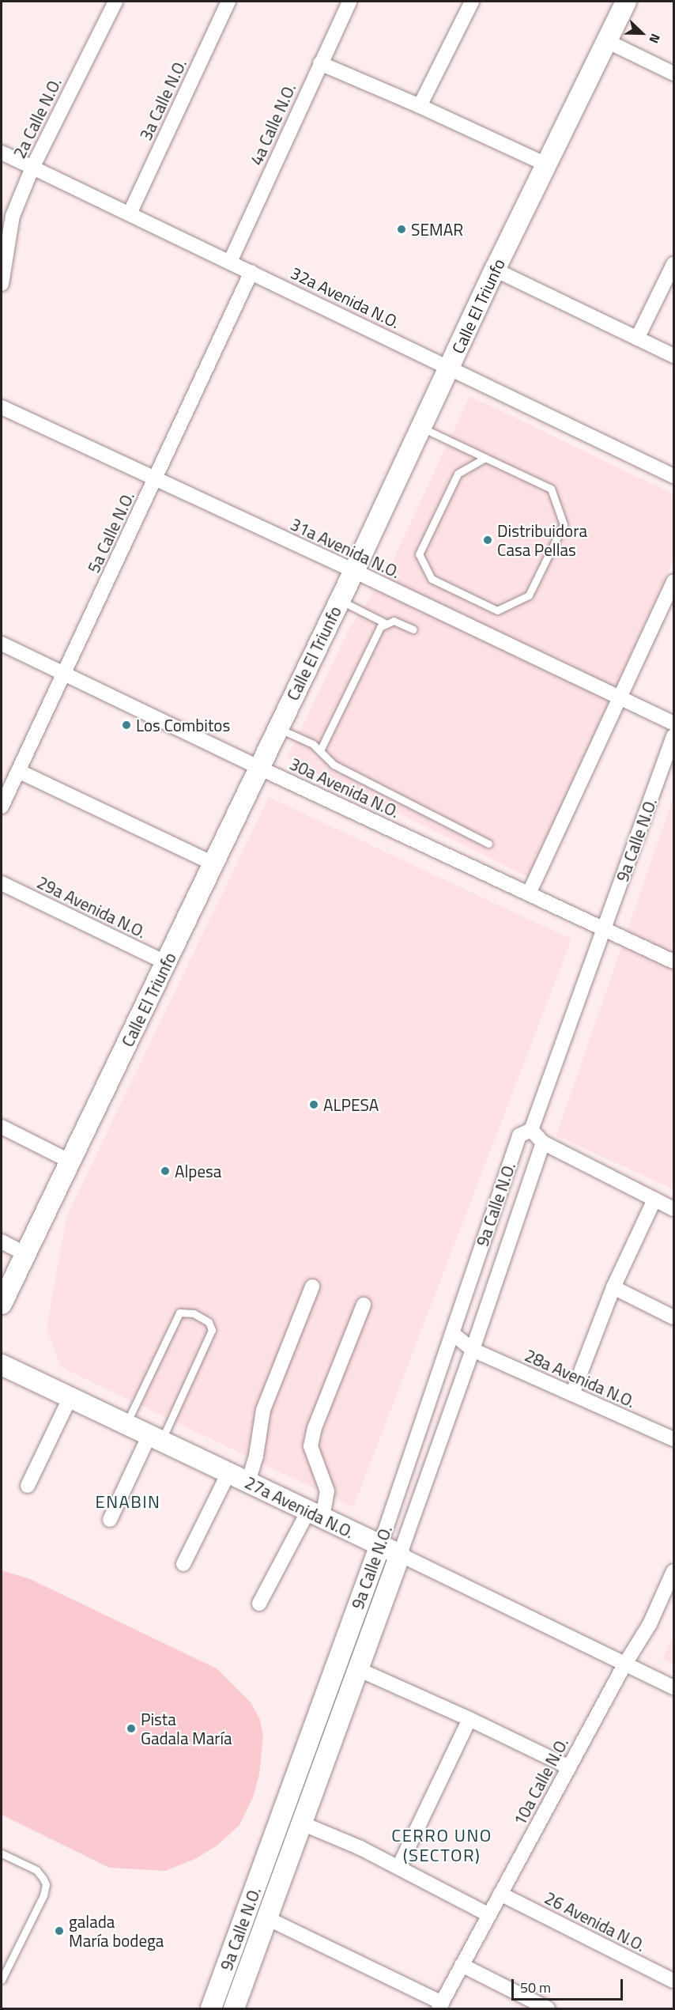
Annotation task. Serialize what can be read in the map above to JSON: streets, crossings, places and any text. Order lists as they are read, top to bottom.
{
  "streets": {
    "main road": ["Calle El Triunfo", "9a Calle N.O.", "27a Avenida N.O."],
    "street": [
      "3a Calle N.O.",
      "2a Calle N.O.",
      "4a Calle N.O.",
      "32a Avenida N.O.",
      "5a Calle N.O.",
      "31a Avenida N.O.",
      "30a Avenida N.O.",
      "29a Avenida N.O.",
      "28a Avenida N.O.",
      "10a Calle N.O.",
      "26 Avenida N.O."
    ]
  },
  "crossings": [
    ["3a Calle N.O.", "32a Avenida N.O."],
    ["2a Calle N.O.", "32a Avenida N.O."],
    ["4a Calle N.O.", "32a Avenida N.O."],
    ["32a Avenida N.O.", "Calle El Triunfo"],
    ["32a Avenida N.O.", "5a Calle N.O."],
    ["Calle El Triunfo", "31a Avenida N.O."],
    ["Calle El Triunfo", "30a Avenida N.O."],
    ["Calle El Triunfo", "29a Avenida N.O."],
    ["5a Calle N.O.", "31a Avenida N.O."],
    ["5a Calle N.O.", "30a Avenida N.O."],
    ["30a Avenida N.O.", "9a Calle N.O."],
    ["9a Calle N.O.", "28a Avenida N.O."],
    ["9a Calle N.O.", "27a Avenida N.O."],
    ["27a Avenida N.O.", "10a Calle N.O."],
    ["10a Calle N.O.", "26 Avenida N.O."]
  ],
  "districts": ["ENABIN", "CERRO UNO (SECTOR)"],
  "places": [
    "SEMAR",
    "Distribuidora Casa Pellas",
    "Los Combitos",
    "ALPESA",
    "Alpesa",
    "Pista Gadala María",
    "galada María bodega"
  ],
  "scale_bar": "50 m",
  "north": "bottom right"
}
